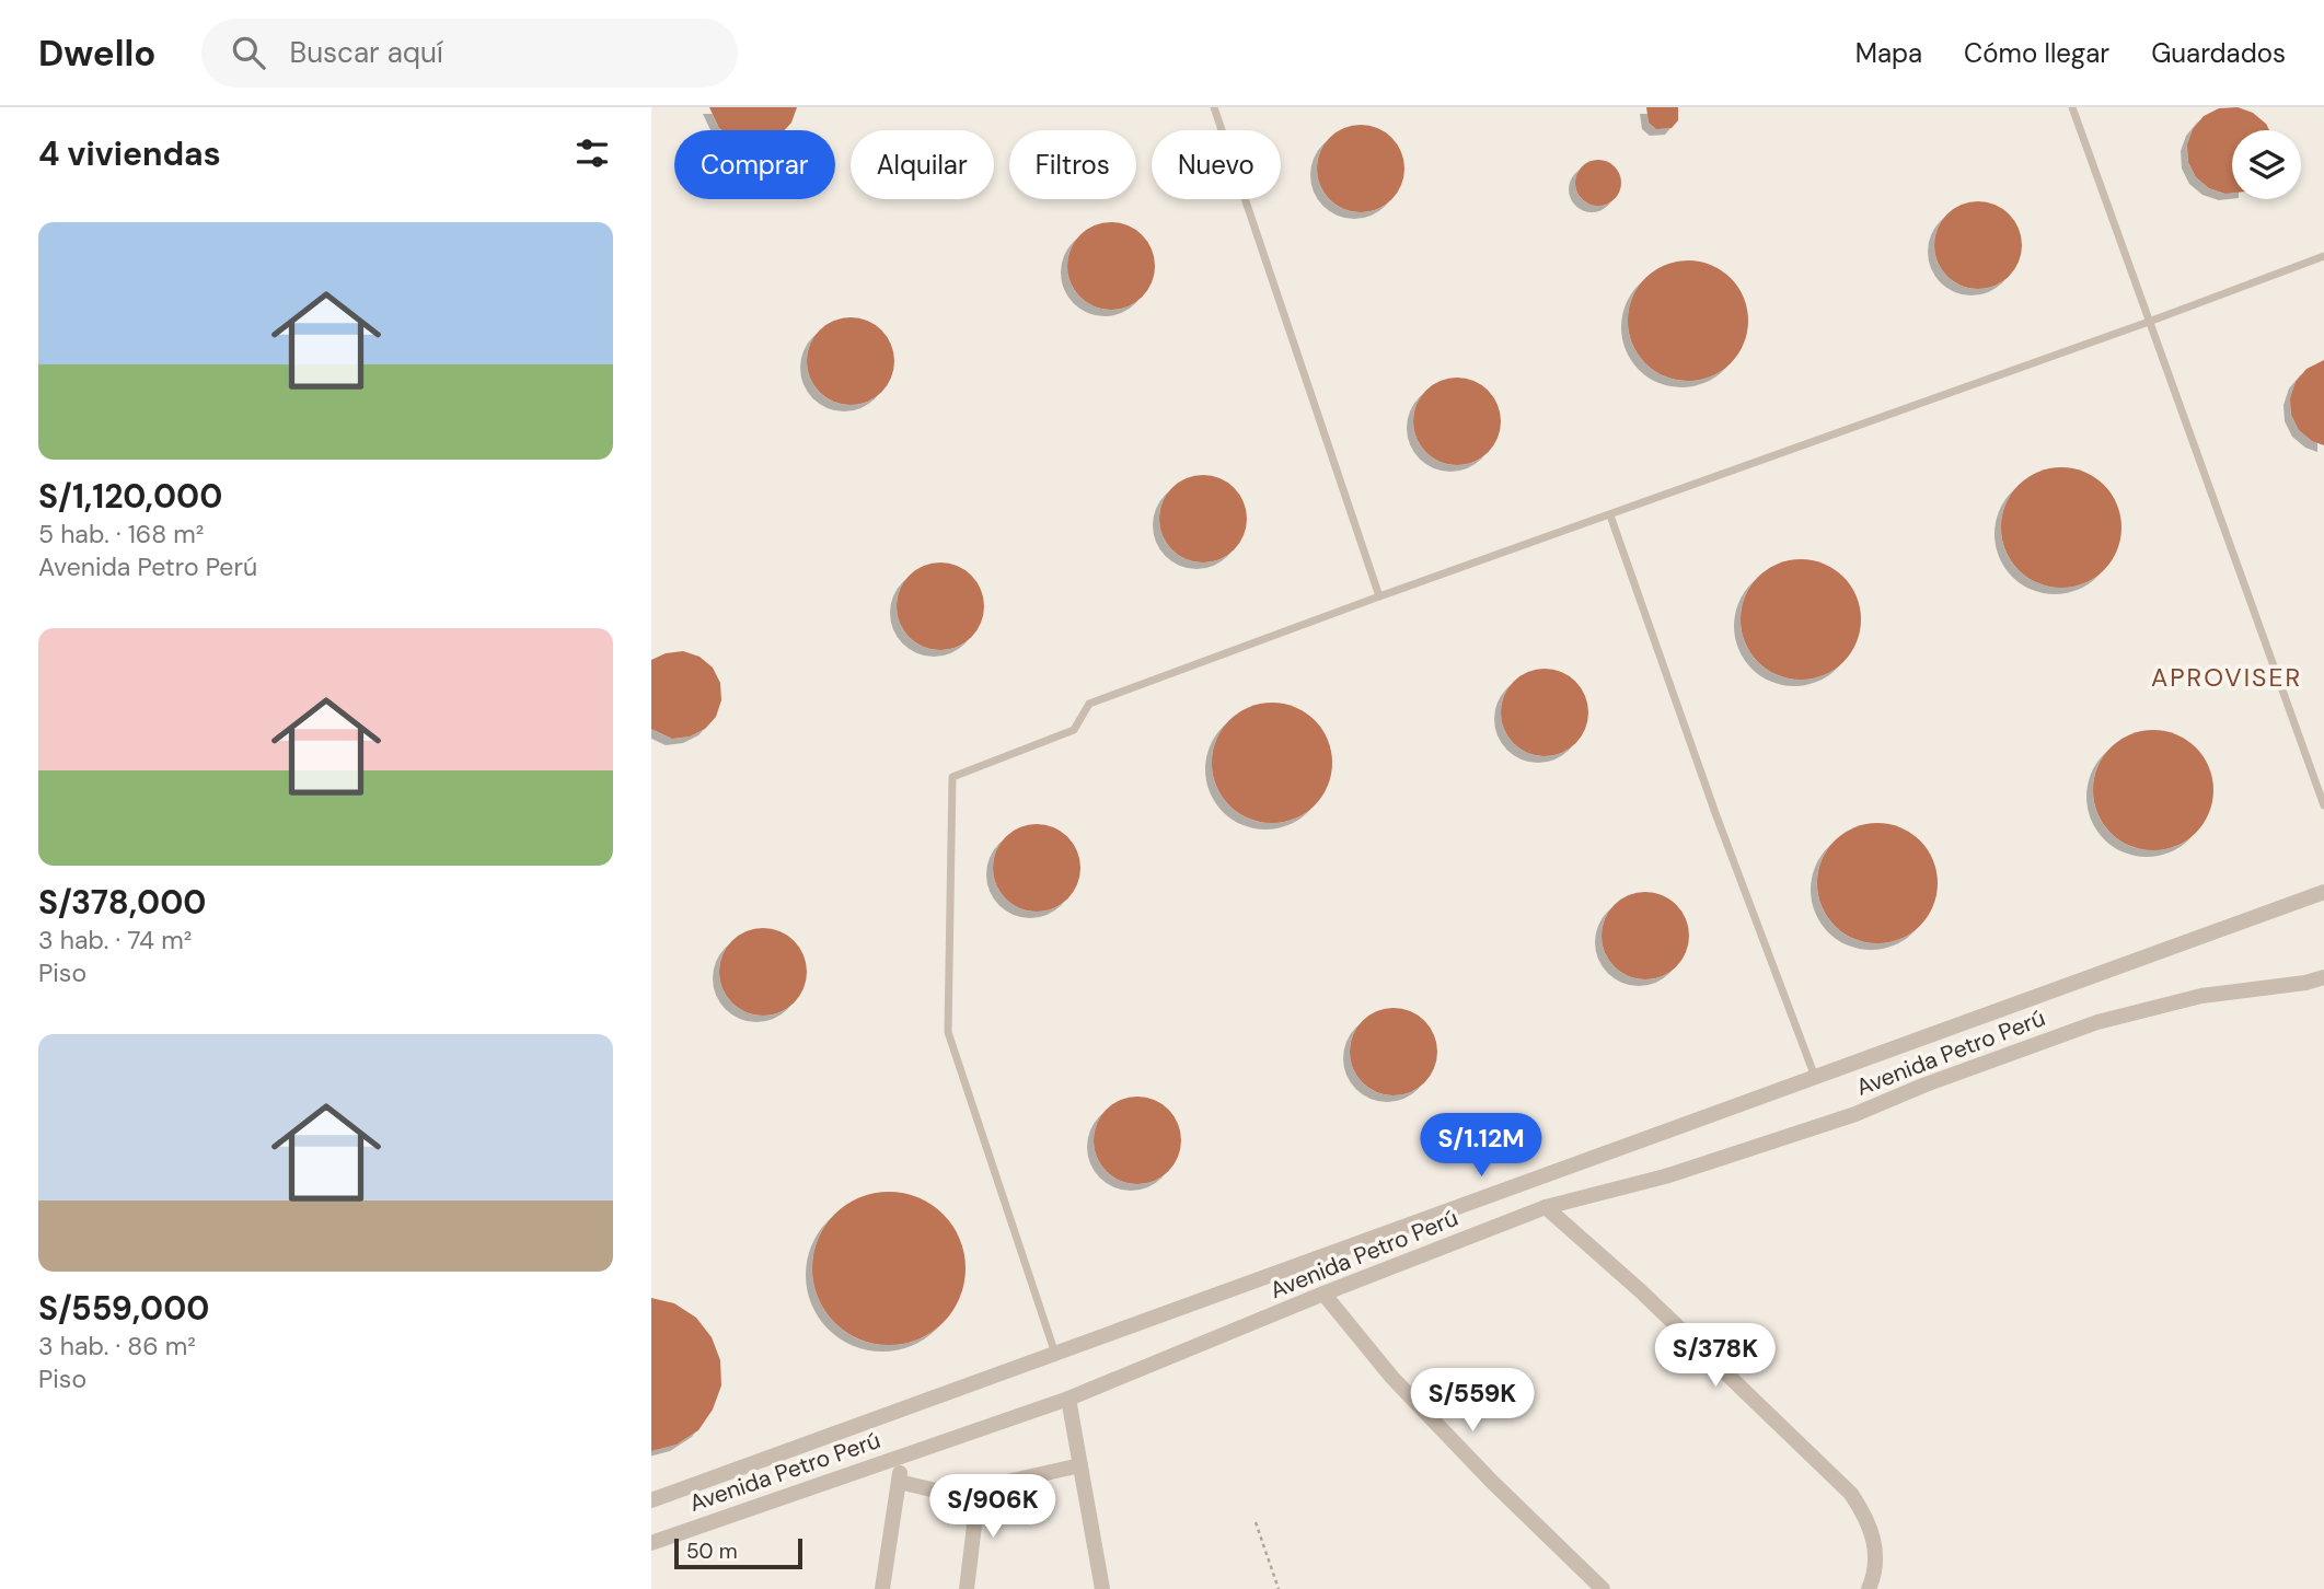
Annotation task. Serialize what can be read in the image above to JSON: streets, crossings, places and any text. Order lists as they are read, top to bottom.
{
  "streets": {
    "street": ["Avenida Petro Perú"]
  },
  "districts": ["APROVISER"],
  "scale_bar": "50 m",
  "page": {
    "header": "Dwello",
    "search": "Buscar aquí",
    "nav": ["Mapa", "Cómo llegar", "Guardados"],
    "heading": "4 viviendas",
    "chip": [
      "Comprar",
      "Alquilar",
      "Filtros",
      "Nuevo"
    ],
    "list": [
      {
        "name": "S/1,120,000",
        "note": "5 hab. · 168 m² · Avenida Petro Perú"
      },
      {
        "name": "S/378,000",
        "note": "3 hab. · 74 m² · Piso"
      },
      {
        "name": "S/559,000",
        "note": "3 hab. · 86 m² · Piso"
      }
    ],
    "price": [
      "S/1.12M",
      "S/378K",
      "S/559K",
      "S/906K"
    ],
    "scale": "50 m"
  }
}
